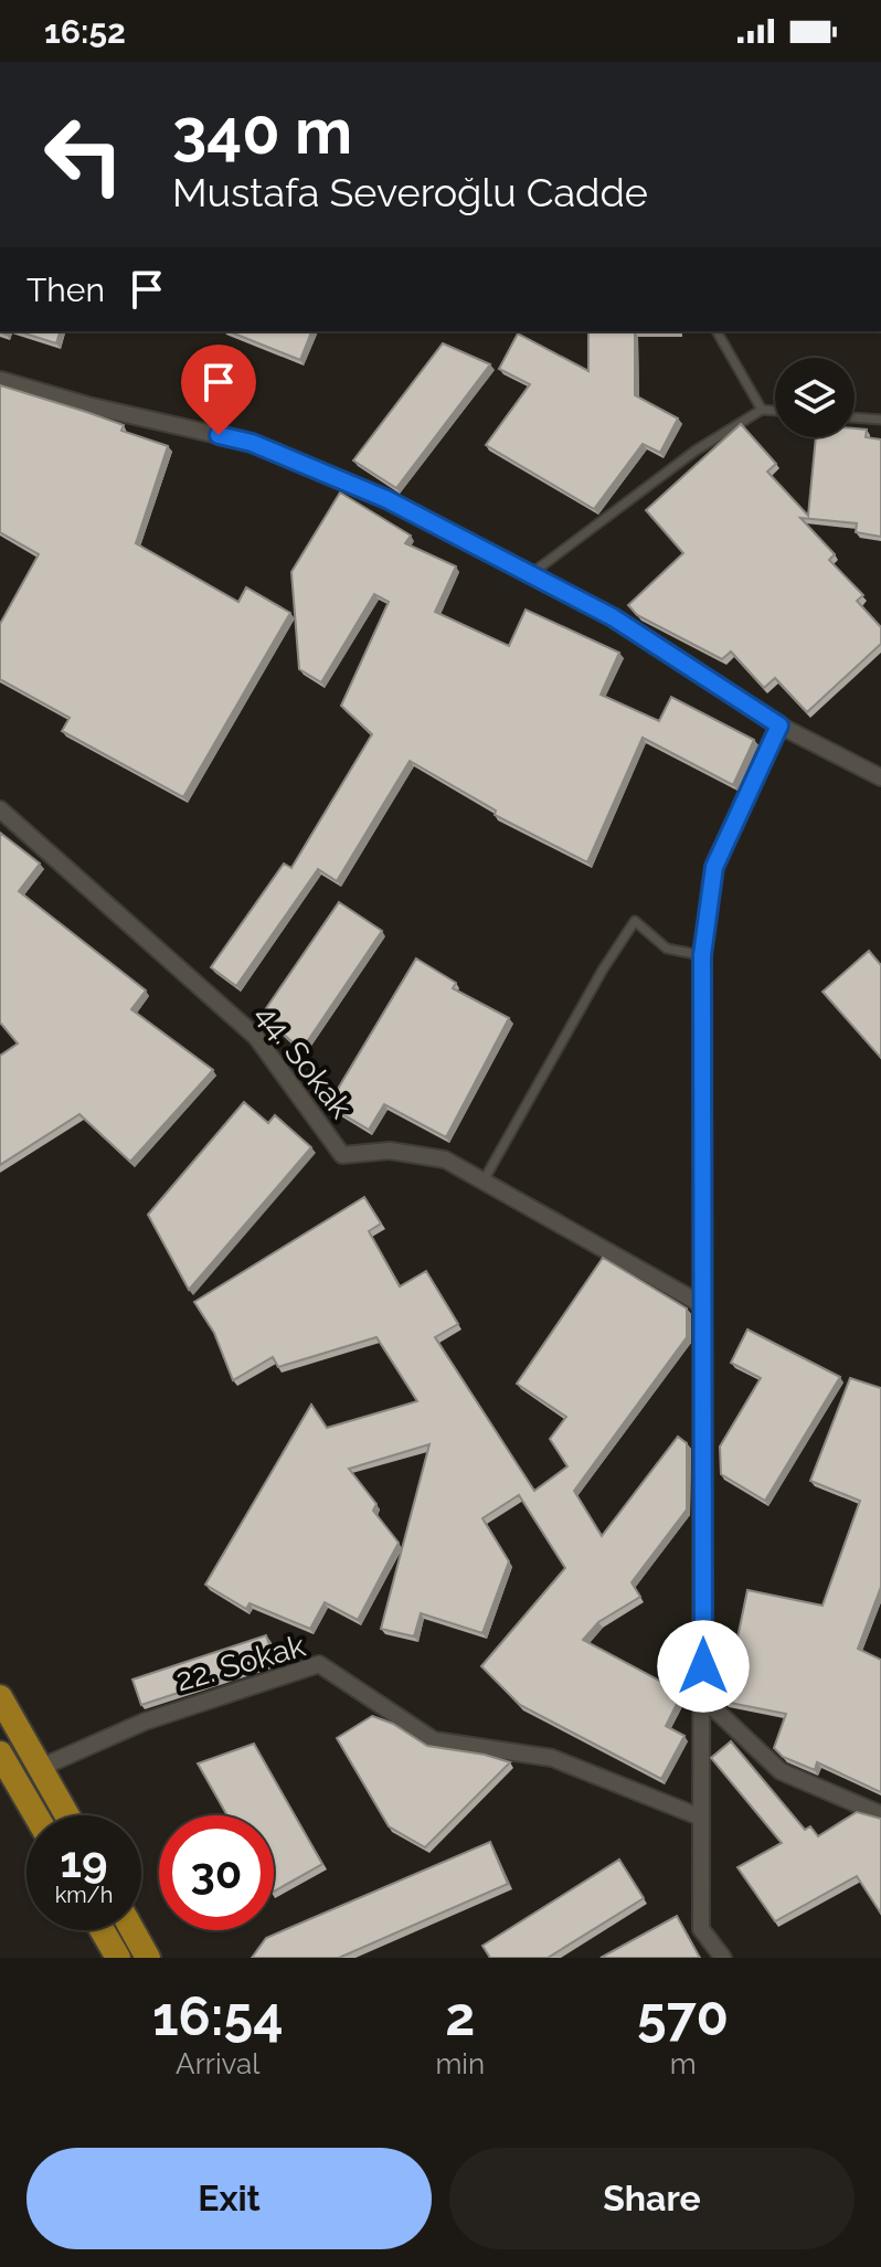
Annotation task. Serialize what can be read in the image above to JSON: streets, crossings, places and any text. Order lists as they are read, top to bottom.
{
  "streets": {
    "street": ["44. Sokak", "22. Sokak"]
  },
  "page": {
    "status": "16:52",
    "turn": ["340 m", "Mustafa Severoğlu Cadde"],
    "then": "Then",
    "speed": "19 km/h",
    "limit": "30",
    "eta": [
      "16:54",
      "Arrival",
      "2",
      "min",
      "570",
      "m"
    ],
    "buttons": ["Exit", "Share"]
  }
}
